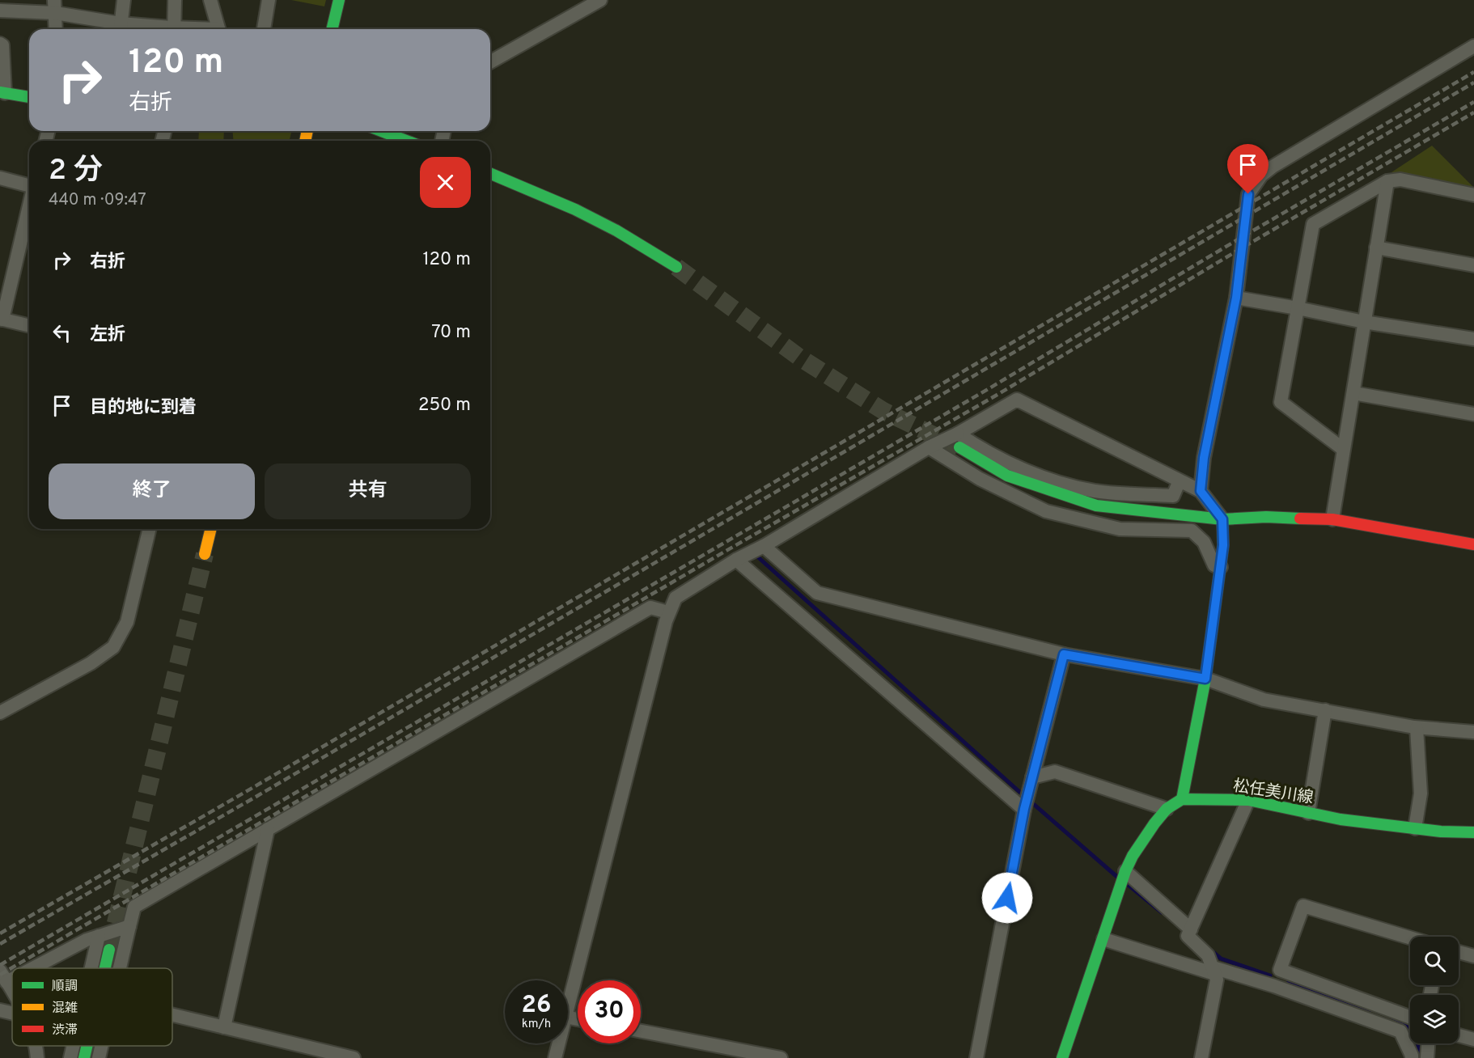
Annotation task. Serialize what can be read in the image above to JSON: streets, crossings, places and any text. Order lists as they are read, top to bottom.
{
  "streets": {
    "street": ["松任美川線"]
  },
  "legend": ["順調", "混雑", "渋滞"],
  "page": {
    "turn": ["120 m", "右折"],
    "heading": ["2 分", "440 m · 09:47"],
    "list": [
      {
        "name": "右折",
        "value": "120 m"
      },
      {
        "name": "左折",
        "value": "70 m"
      },
      {
        "name": "目的地に到着",
        "value": "250 m"
      }
    ],
    "buttons": ["終了", "共有"],
    "speed": "26 km/h",
    "limit": "30"
  }
}
